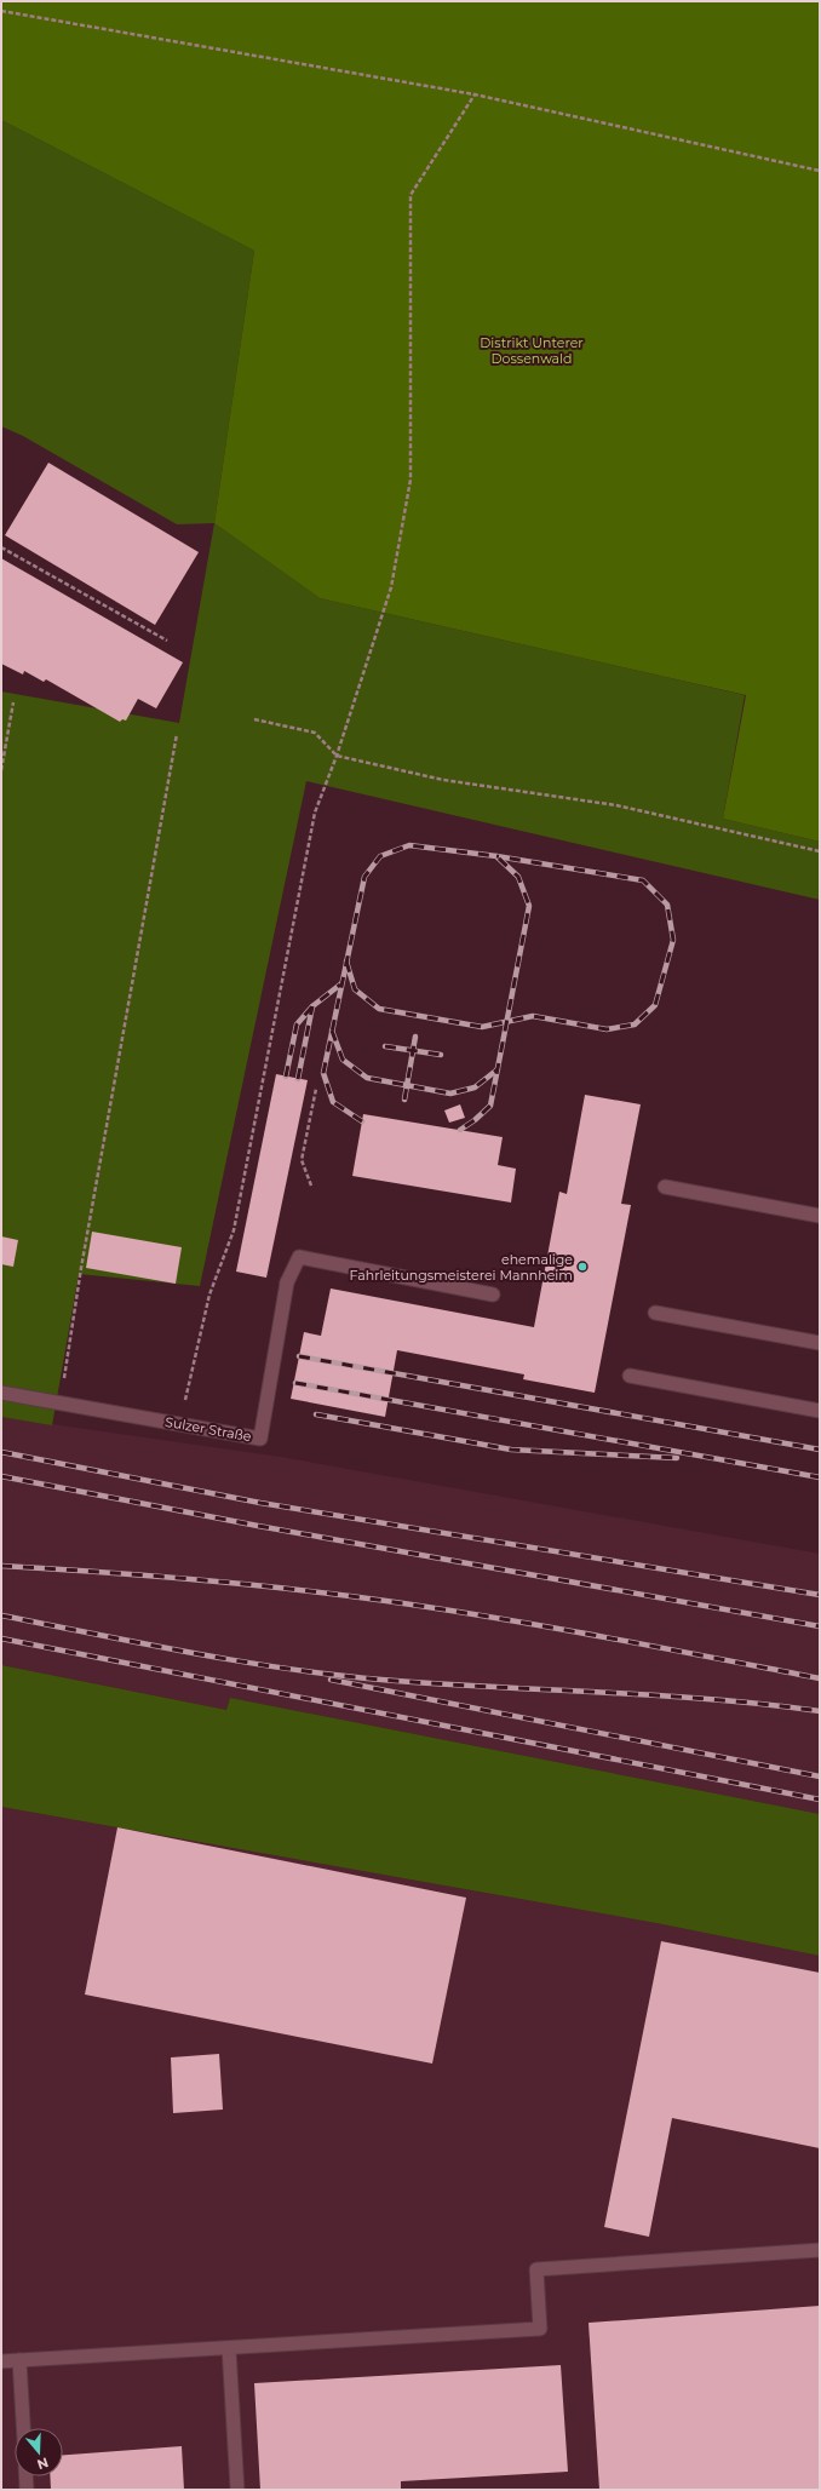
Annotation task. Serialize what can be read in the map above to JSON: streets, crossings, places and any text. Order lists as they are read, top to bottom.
{
  "streets": {
    "street": ["Sulzer Straße"]
  },
  "parks": ["Distrikt Unterer Dossenwald"],
  "places": ["ehemalige Fahrleitungsmeisterei Mannheim"],
  "north": "bottom"
}
